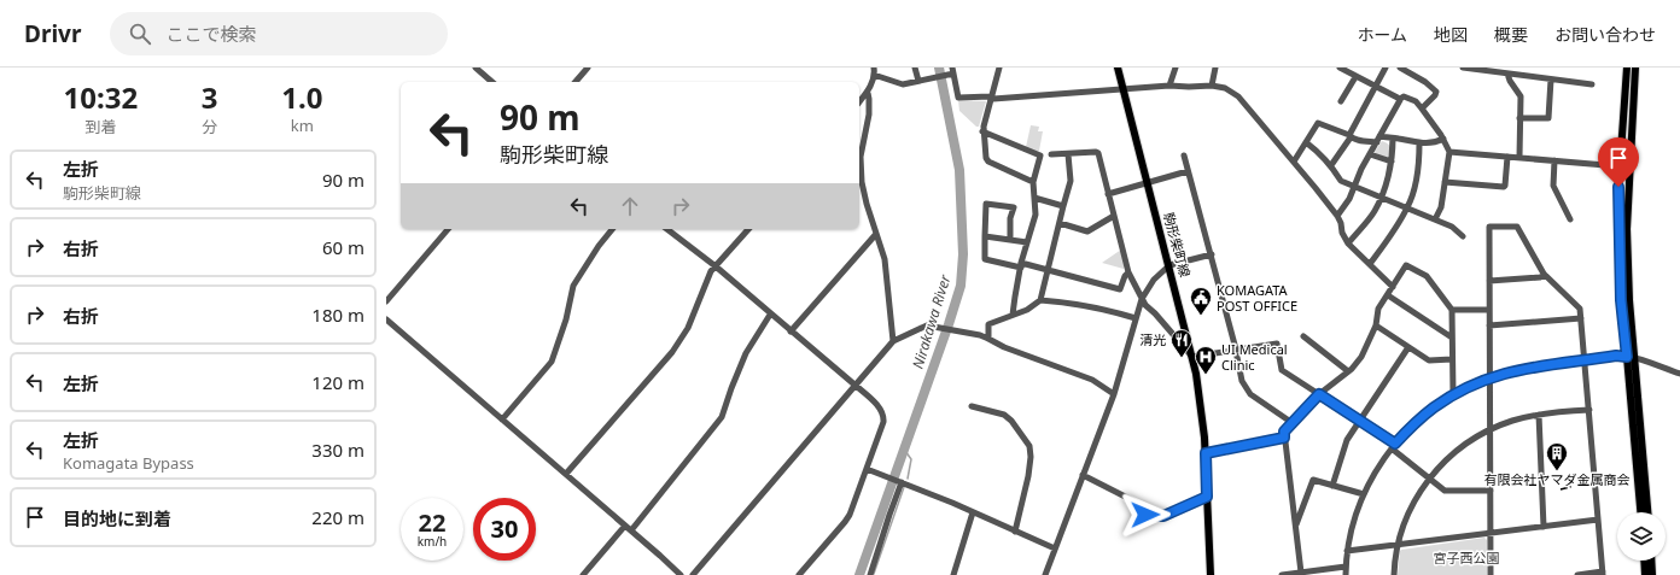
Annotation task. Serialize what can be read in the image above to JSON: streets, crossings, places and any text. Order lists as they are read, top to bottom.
{
  "streets": {
    "main road": ["駒形柴町線"]
  },
  "water": ["Nirakawa River"],
  "parks": ["宮子西公園"],
  "places": {
    "public building": ["KOMAGATA POST OFFICE"],
    "restaurant": ["清光"],
    "hospital": ["UI Medical Clinic"],
    "building": ["有限会社ヤマダ金属商会"]
  },
  "page": {
    "header": "Drivr",
    "search": "ここで検索",
    "nav": [
      "ホーム",
      "地図",
      "概要",
      "お問い合わせ"
    ],
    "eta": [
      "10:32",
      "到着",
      "3",
      "分",
      "1.0",
      "km"
    ],
    "turn": ["90 m", "駒形柴町線"],
    "list": [
      {
        "name": "左折",
        "note": "駒形柴町線",
        "value": "90 m"
      },
      {
        "name": "右折",
        "value": "60 m"
      },
      {
        "name": "右折",
        "value": "180 m"
      },
      {
        "name": "左折",
        "value": "120 m"
      },
      {
        "name": "左折",
        "note": "Komagata Bypass",
        "value": "330 m"
      },
      {
        "name": "目的地に到着",
        "value": "220 m"
      }
    ],
    "speed": "22 km/h",
    "limit": "30"
  }
}
